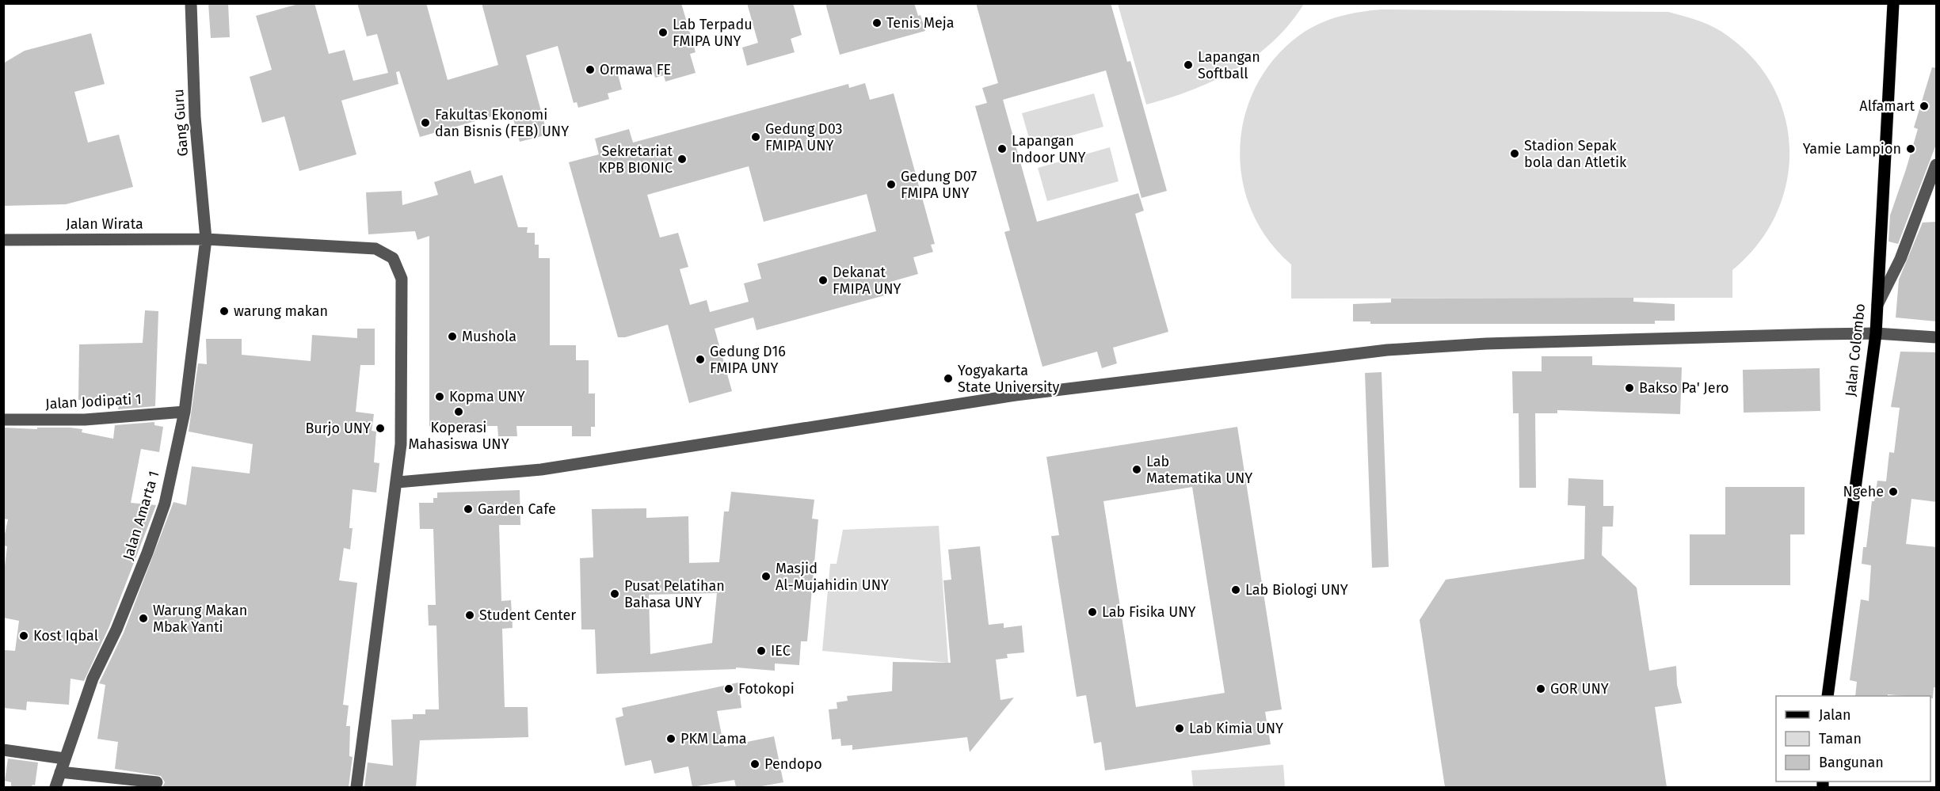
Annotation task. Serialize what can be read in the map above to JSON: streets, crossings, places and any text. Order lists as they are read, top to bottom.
{
  "streets": {
    "main road": ["Jalan Colombo"],
    "street": [
      "Gang Guru",
      "Jalan Wirata",
      "Jalan Jodipati 1",
      "Jalan Amarta 1"
    ]
  },
  "crossings": [
    ["Gang Guru", "Jalan Wirata"],
    ["Gang Guru", "Jalan Amarta 1"],
    ["Jalan Wirata", "Jalan Amarta 1"],
    ["Jalan Jodipati 1", "Jalan Amarta 1"]
  ],
  "places": [
    "Tenis Meja",
    "Lab Terpadu FMIPA UNY",
    "Lapangan Softball",
    "Ormawa FE",
    "Alfamart",
    "Fakultas Ekonomi dan Bisnis (FEB) UNY",
    "Gedung D03 FMIPA UNY",
    "Lapangan Indoor UNY",
    "Yamie Lampion",
    "Stadion Sepak bola dan Atletik",
    "Sekretariat KPB BIONIC",
    "Gedung D07 FMIPA UNY",
    "Dekanat FMIPA UNY",
    "warung makan",
    "Mushola",
    "Gedung D16 FMIPA UNY",
    "Yogyakarta State University",
    "Bakso Pa' Jero",
    "Kopma UNY",
    "Koperasi Mahasiswa UNY",
    "Burjo UNY",
    "Lab Matematika UNY",
    "Ngehe",
    "Garden Cafe",
    "Masjid Al-Mujahidin UNY",
    "Lab Biologi UNY",
    "Pusat Pelatihan Bahasa UNY",
    "Lab Fisika UNY",
    "Student Center",
    "Warung Makan Mbak Yanti",
    "Kost Iqbal",
    "IEC",
    "Fotokopi",
    "GOR UNY",
    "Lab Kimia UNY",
    "PKM Lama",
    "Pendopo"
  ],
  "legend": ["Jalan", "Taman", "Bangunan"]
}
